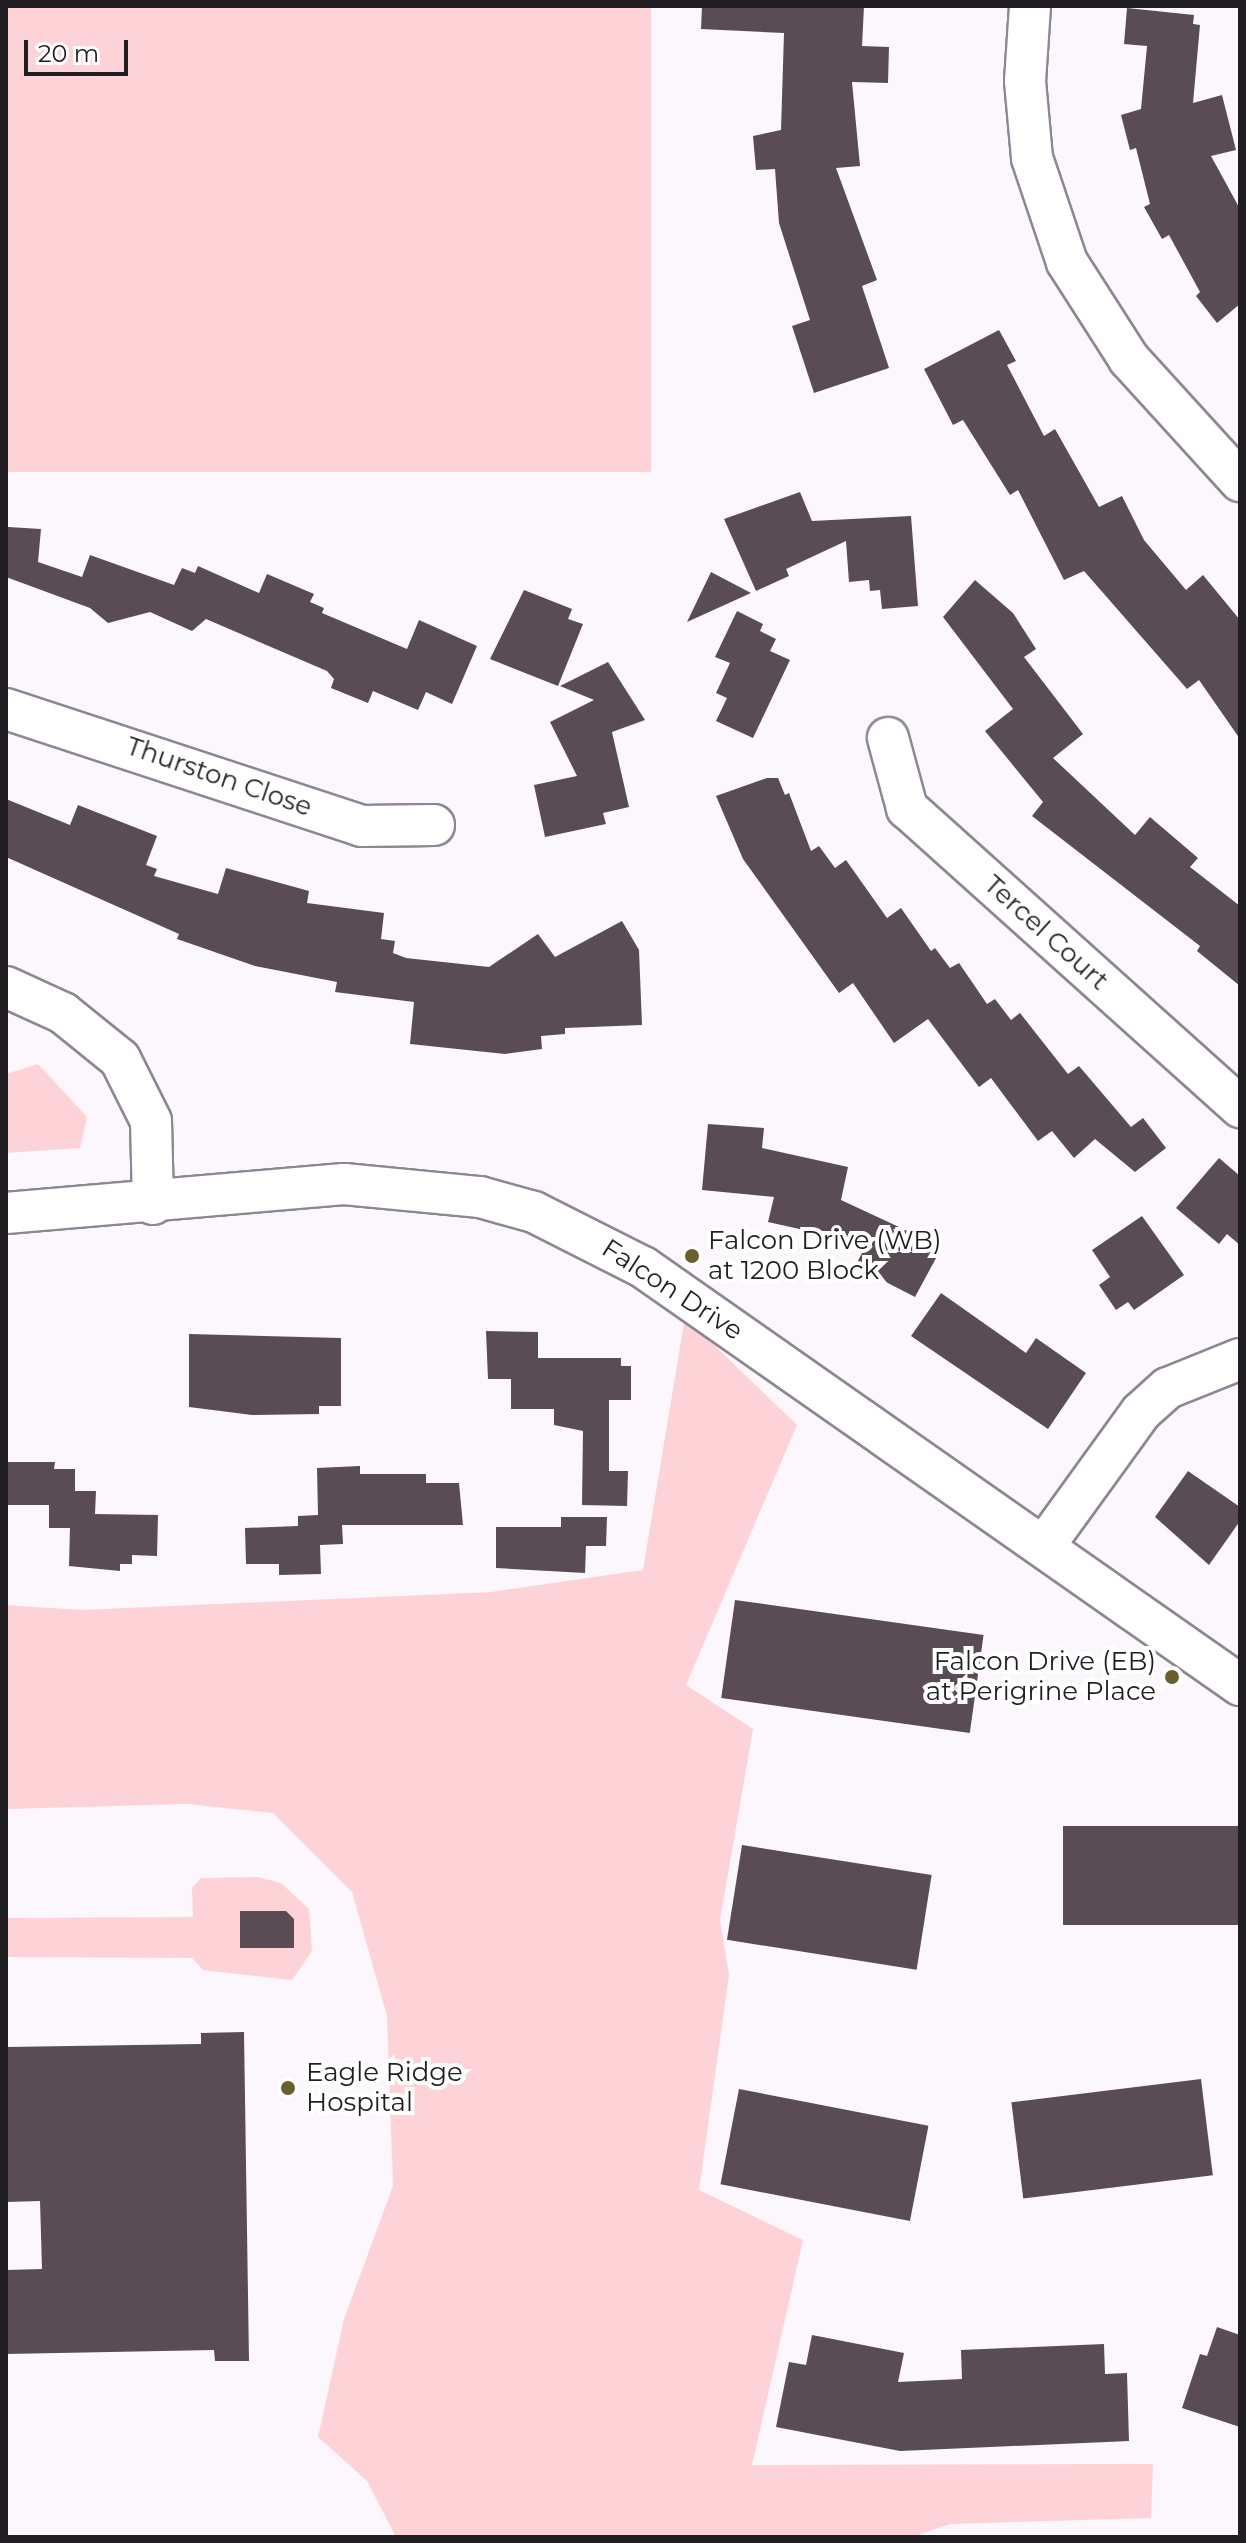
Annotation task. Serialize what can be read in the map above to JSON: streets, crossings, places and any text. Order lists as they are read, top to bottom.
{
  "streets": {
    "street": ["Thurston Close", "Tercel Court", "Falcon Drive"]
  },
  "places": ["Falcon Drive (WB) at 1200 Block", "Falcon Drive (EB) at Perigrine Place", "Eagle Ridge Hospital"],
  "scale_bar": "20 m"
}
